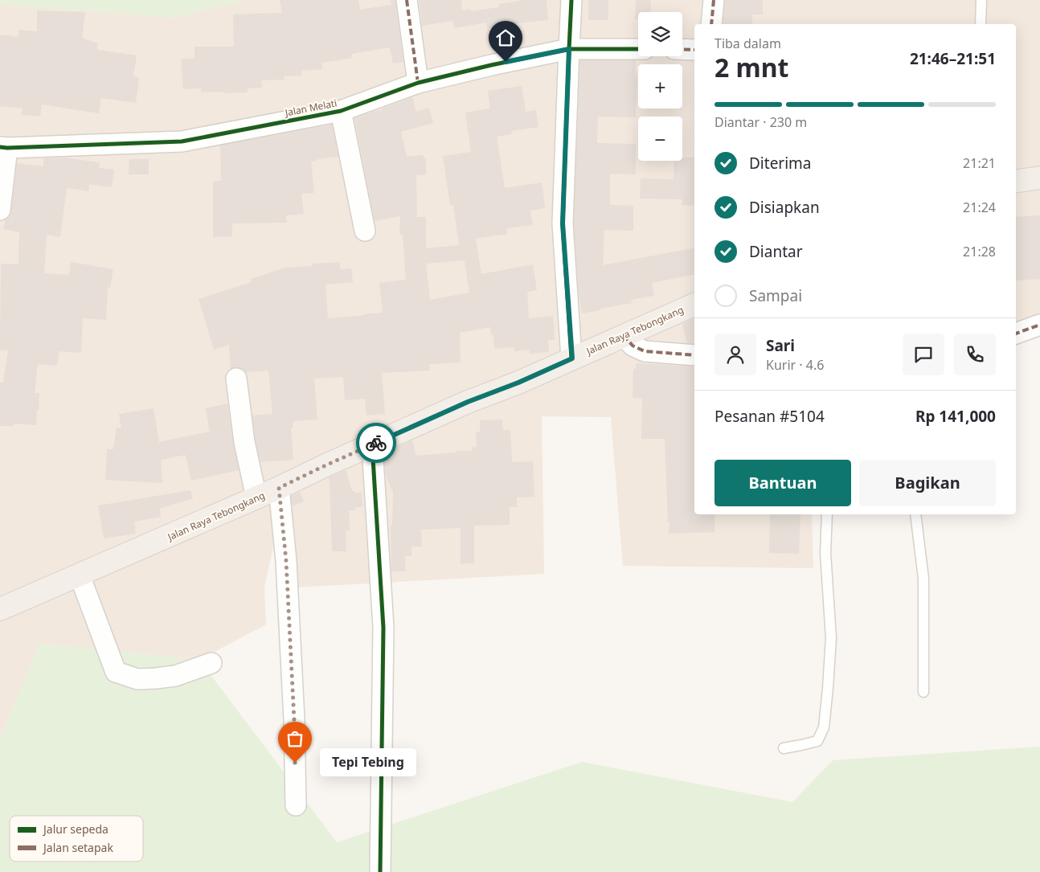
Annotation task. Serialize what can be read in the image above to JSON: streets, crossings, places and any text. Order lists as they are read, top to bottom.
{
  "streets": {
    "main road": ["Jalan Raya Tebongkang"],
    "street": ["Jalan Melati"]
  },
  "places": ["Tepi Tebing"],
  "legend": ["Jalur sepeda", "Jalan setapak"],
  "page": {
    "map_buttons": ["+", "−"],
    "heading": ["2 mnt", "Tiba dalam", "21:46–21:51"],
    "panel": [
      "Sari",
      "Kurir · 4.6",
      "Pesanan #5104",
      "Rp 141,000"
    ],
    "bar": "Diantar · 230 m",
    "list": [
      ["Diterima", "21:21"],
      ["Disiapkan", "21:24"],
      ["Diantar", "21:28"],
      "Sampai"
    ],
    "buttons": ["Bantuan", "Bagikan"],
    "bubble": "Tepi Tebing"
  }
}
